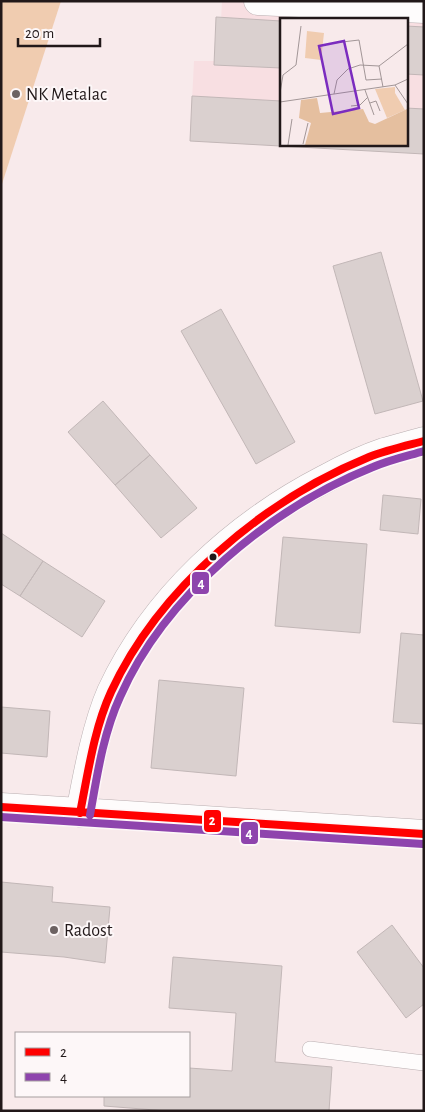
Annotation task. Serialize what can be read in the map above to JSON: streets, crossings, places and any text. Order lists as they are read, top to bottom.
{
  "places": ["NK Metalac", "Radost"],
  "lines": ["transit line 2", "transit line 4"],
  "legend": ["2", "4"],
  "scale_bar": "20 m"
}
